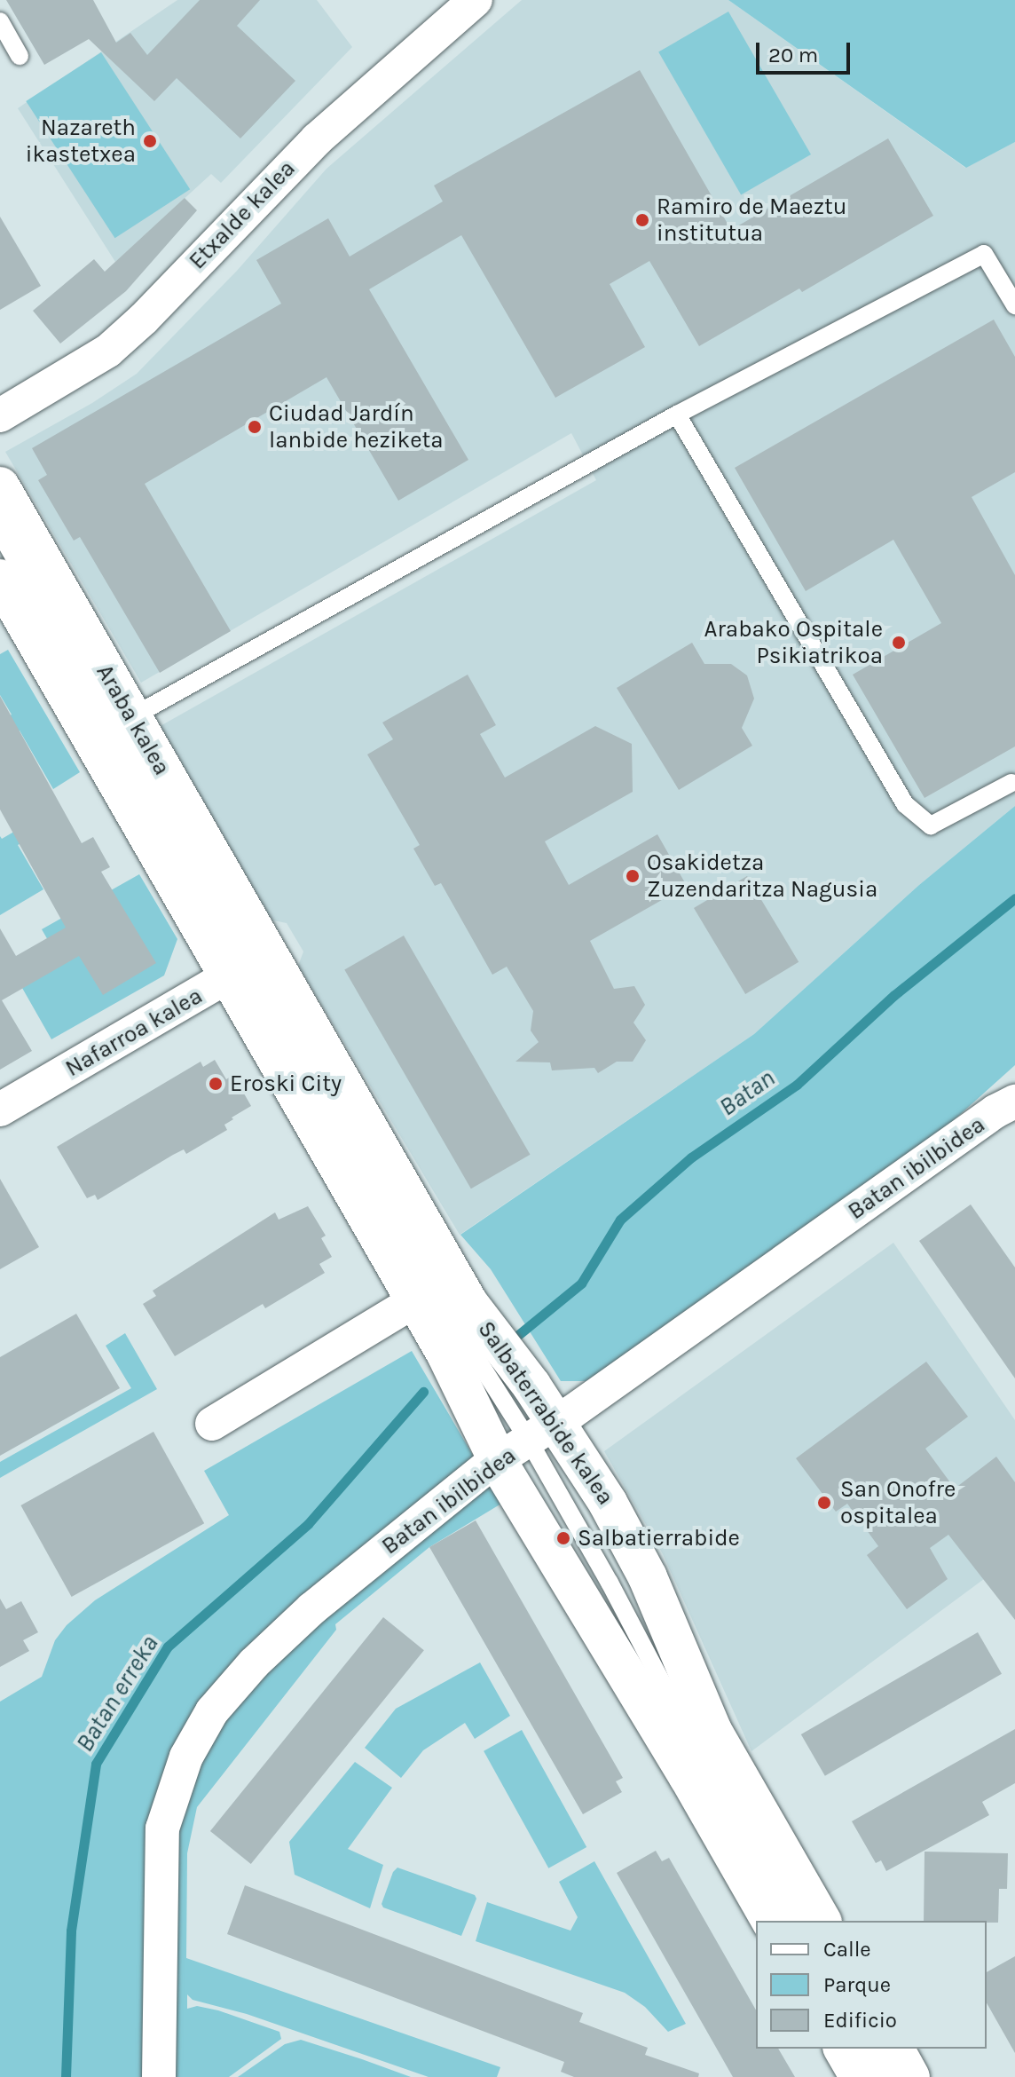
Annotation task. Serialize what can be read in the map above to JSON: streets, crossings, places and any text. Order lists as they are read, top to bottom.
{
  "streets": {
    "street": [
      "Etxalde kalea",
      "Araba kalea",
      "Nafarroa kalea",
      "Batan ibilbidea",
      "Salbaterrabide kalea"
    ]
  },
  "crossings": [
    ["Araba kalea", "Nafarroa kalea"],
    ["Araba kalea", "Salbaterrabide kalea"],
    ["Nafarroa kalea", "Salbaterrabide kalea"],
    ["Batan ibilbidea", "Salbaterrabide kalea"]
  ],
  "water": ["Batan", "Batan erreka"],
  "places": [
    "Nazareth ikastetxea",
    "Ramiro de Maeztu institutua",
    "Ciudad Jardín lanbide heziketa",
    "Arabako Ospitale Psikiatrikoa",
    "Osakidetza Zuzendaritza Nagusia",
    "Eroski City",
    "San Onofre ospitalea",
    "Salbatierrabide"
  ],
  "legend": ["Calle", "Parque", "Edificio"],
  "scale_bar": "20 m"
}
